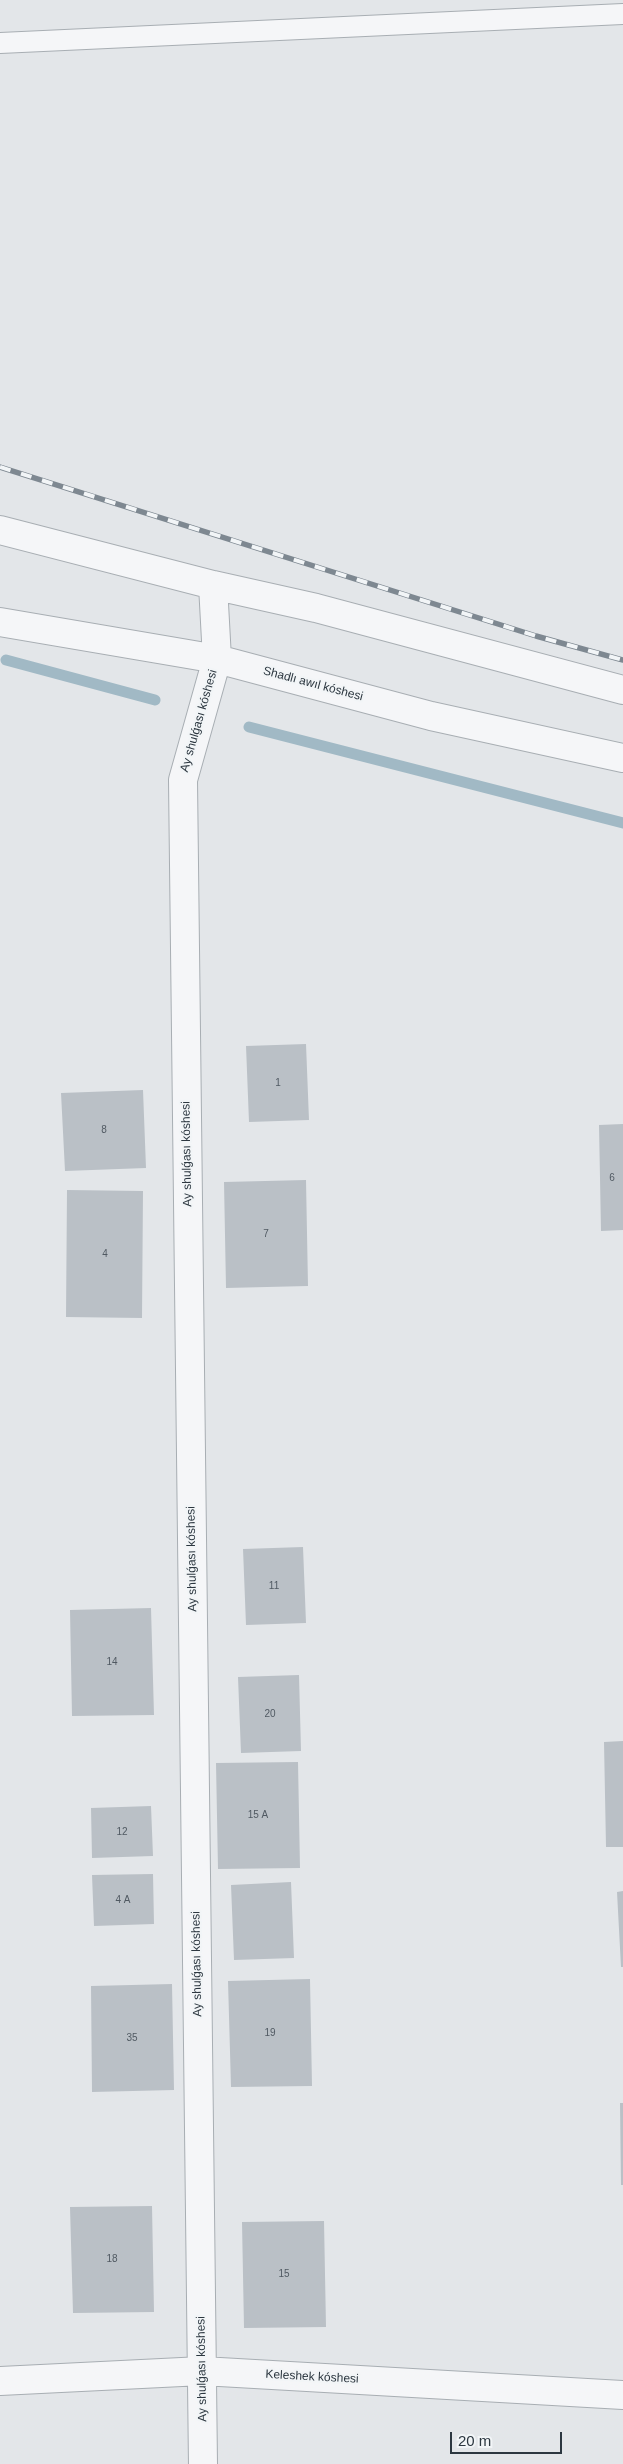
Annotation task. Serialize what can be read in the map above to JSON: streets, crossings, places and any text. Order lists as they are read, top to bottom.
{
  "streets": {
    "street": ["Shadlı awıl kóshesi", "Ay shulǵası kóshesi", "Keleshek kóshesi"]
  },
  "crossings": [
    ["Shadlı awıl kóshesi", "Ay shulǵası kóshesi"],
    ["Ay shulǵası kóshesi", "Keleshek kóshesi"]
  ],
  "house_numbers": [
    "1",
    "8",
    "6",
    "7",
    "4",
    "11",
    "14",
    "20",
    "15 А",
    "12",
    "4 А",
    "19",
    "35",
    "18",
    "15"
  ],
  "scale_bar": "20 m"
}
